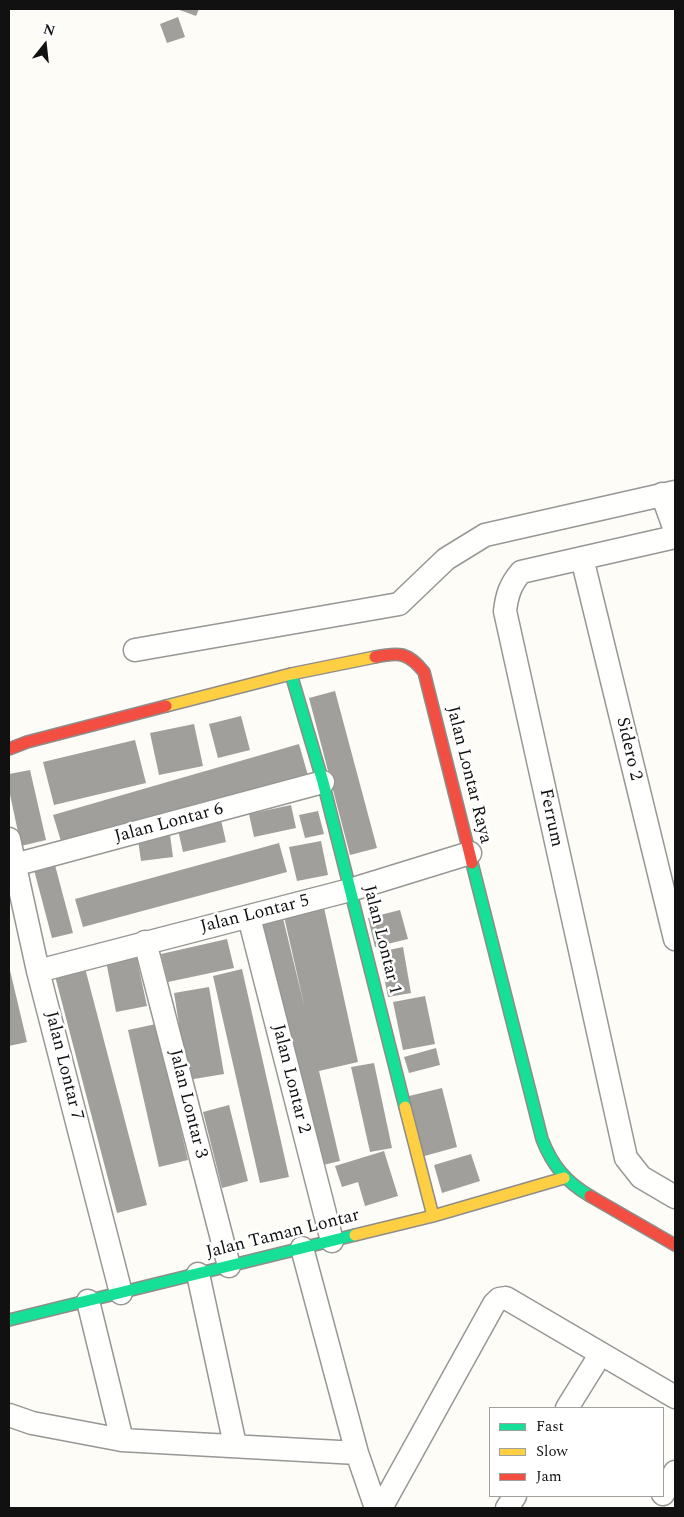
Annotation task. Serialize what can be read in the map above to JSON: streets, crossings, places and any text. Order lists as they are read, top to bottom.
{
  "streets": {
    "street": [
      "Sidero 2",
      "Jalan Lontar Raya",
      "Ferrum",
      "Jalan Lontar 6",
      "Jalan Lontar 5",
      "Jalan Lontar 1",
      "Jalan Lontar 7",
      "Jalan Lontar 2",
      "Jalan Lontar 3",
      "Jalan Taman Lontar"
    ]
  },
  "crossings": [
    ["Sidero 2", "Ferrum"],
    ["Jalan Lontar Raya", "Jalan Lontar 5"],
    ["Jalan Lontar Raya", "Jalan Lontar 1"],
    ["Jalan Lontar Raya", "Jalan Taman Lontar"],
    ["Jalan Lontar 6", "Jalan Lontar 1"],
    ["Jalan Lontar 6", "Jalan Lontar 7"],
    ["Jalan Lontar 5", "Jalan Lontar 1"],
    ["Jalan Lontar 5", "Jalan Lontar 7"],
    ["Jalan Lontar 5", "Jalan Lontar 2"],
    ["Jalan Lontar 5", "Jalan Lontar 3"],
    ["Jalan Lontar 1", "Jalan Taman Lontar"],
    ["Jalan Lontar 7", "Jalan Taman Lontar"],
    ["Jalan Lontar 2", "Jalan Taman Lontar"],
    ["Jalan Lontar 3", "Jalan Taman Lontar"]
  ],
  "legend": ["Fast", "Slow", "Jam"],
  "north": "top"
}
